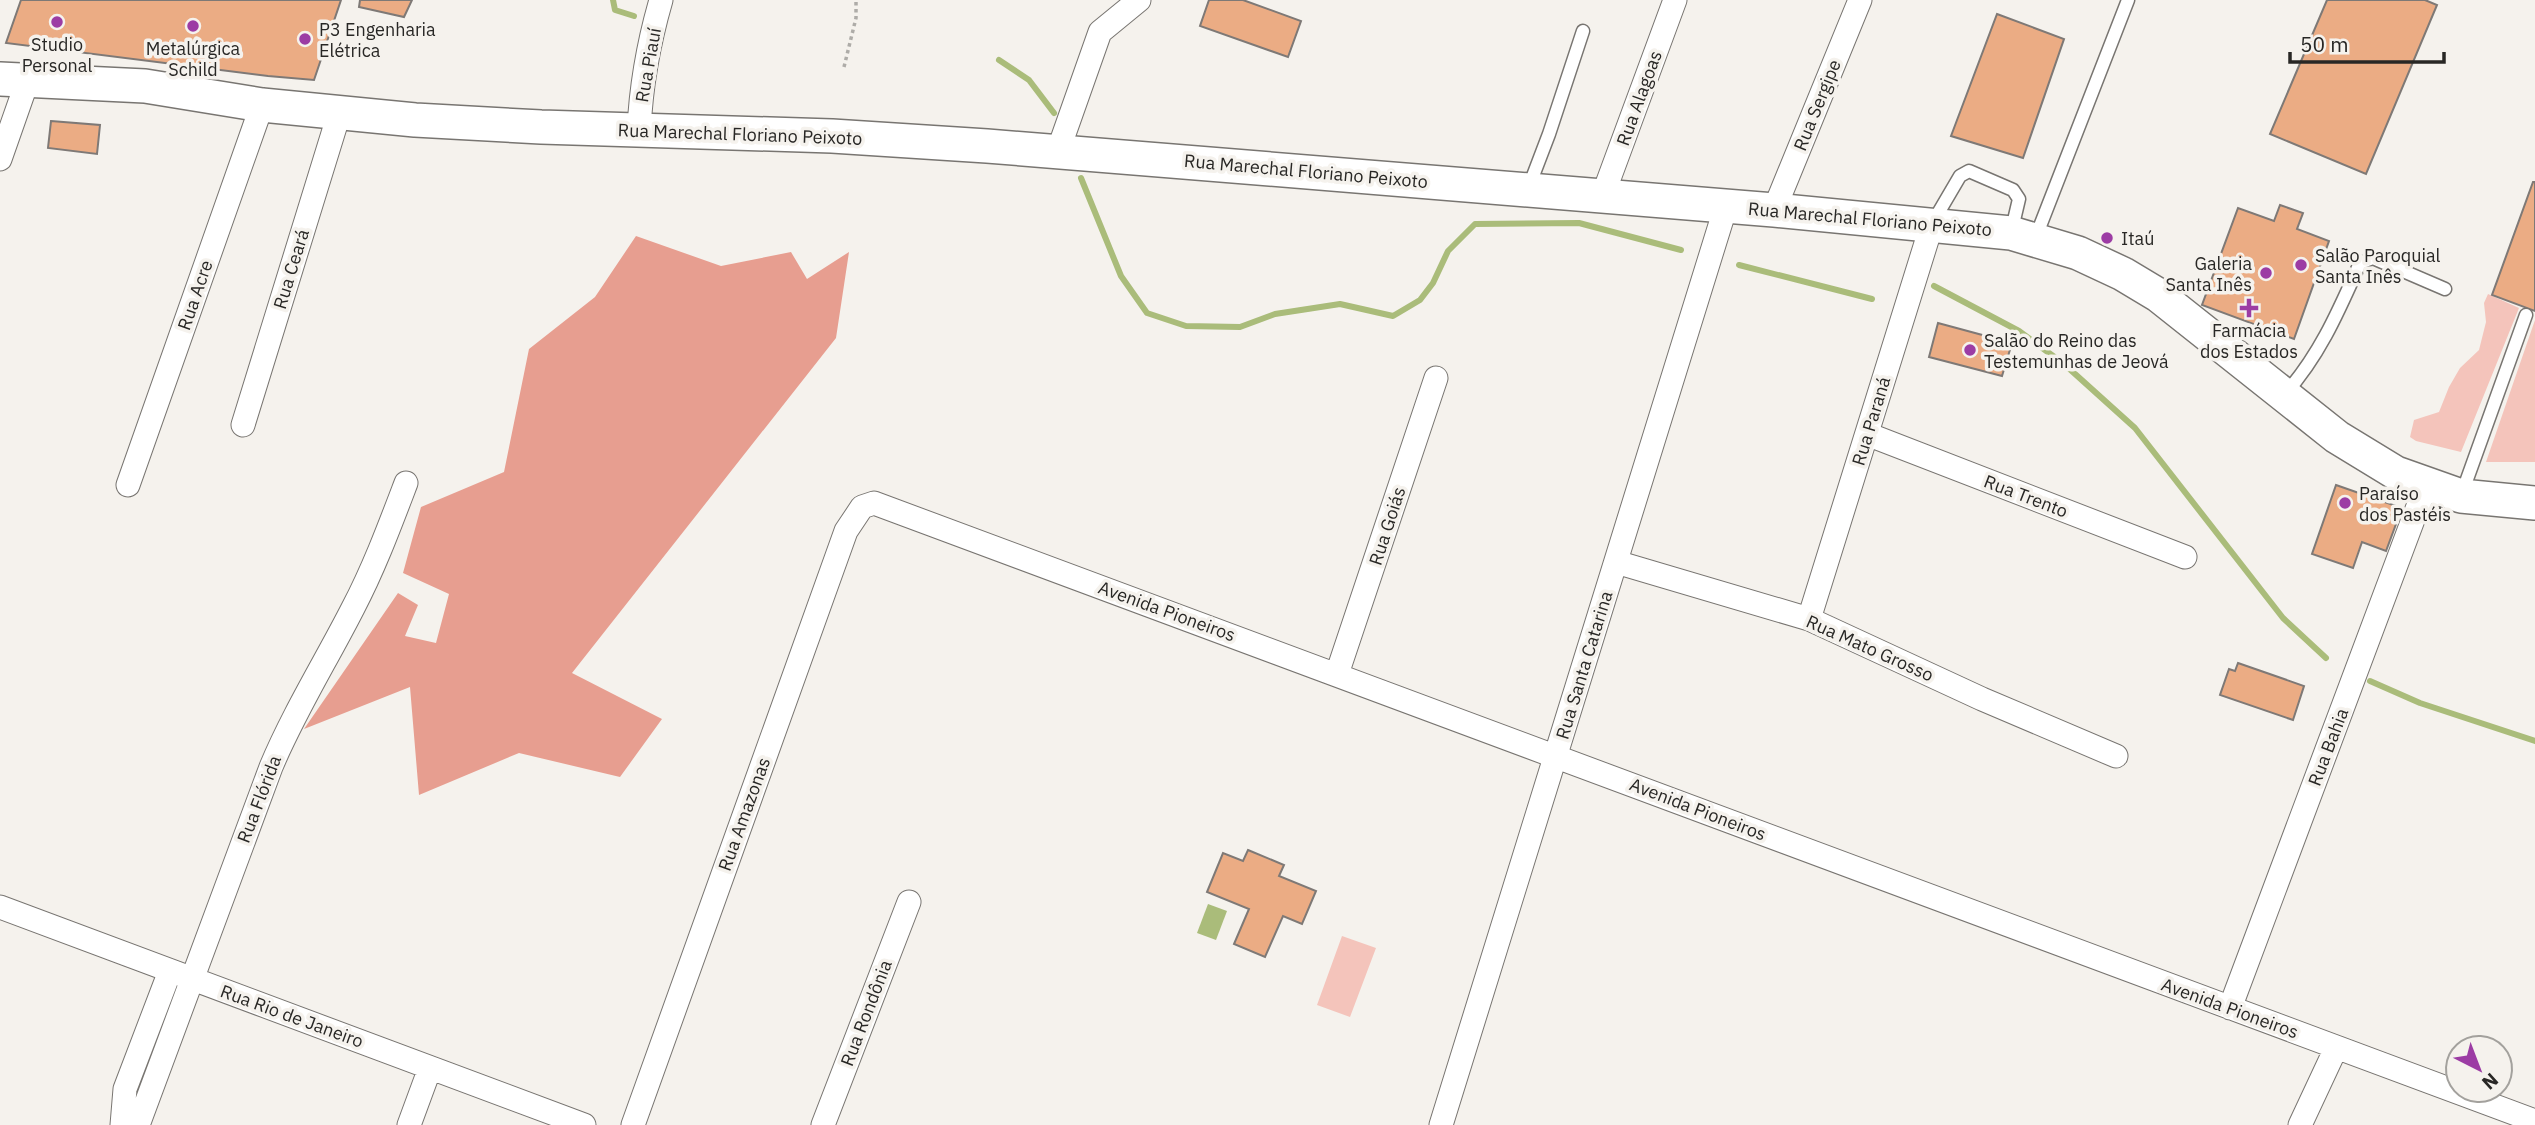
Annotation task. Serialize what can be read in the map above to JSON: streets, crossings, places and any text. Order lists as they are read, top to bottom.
{
  "streets": {
    "main road": ["Rua Marechal Floriano Peixoto"],
    "street": [
      "Rua Piauí",
      "Rua Alagoas",
      "Rua Sergipe",
      "Rua Ceará",
      "Rua Acre",
      "Rua Paraná",
      "Rua Trento",
      "Rua Goiás",
      "Avenida Pioneiros",
      "Rua Mato Grosso",
      "Rua Santa Catarina",
      "Rua Bahia",
      "Rua Flórida",
      "Rua Amazonas",
      "Rua Rondônia",
      "Rua Rio de Janeiro"
    ]
  },
  "crossings": [
    ["Rua Piauí", "Rua Marechal Floriano Peixoto"],
    ["Rua Alagoas", "Rua Marechal Floriano Peixoto"],
    ["Rua Sergipe", "Rua Marechal Floriano Peixoto"],
    ["Rua Marechal Floriano Peixoto", "Rua Ceará"],
    ["Rua Marechal Floriano Peixoto", "Rua Acre"],
    ["Rua Marechal Floriano Peixoto", "Rua Paraná"],
    ["Rua Marechal Floriano Peixoto", "Rua Santa Catarina"],
    ["Rua Marechal Floriano Peixoto", "Rua Bahia"],
    ["Rua Paraná", "Rua Trento"],
    ["Rua Paraná", "Rua Mato Grosso"],
    ["Rua Goiás", "Avenida Pioneiros"],
    ["Avenida Pioneiros", "Rua Santa Catarina"],
    ["Avenida Pioneiros", "Rua Bahia"],
    ["Avenida Pioneiros", "Rua Amazonas"],
    ["Rua Mato Grosso", "Rua Santa Catarina"],
    ["Rua Flórida", "Rua Rio de Janeiro"]
  ],
  "places": {
    "other": [
      "Studio Personal",
      "Metalúrgica Schild",
      "P3 Engenharia Elétrica",
      "Itaú",
      "Salão Paroquial Santa Inês",
      "Galeria Santa Inês",
      "Salão do Reino das Testemunhas de Jeová",
      "Paraíso dos Pastéis"
    ],
    "health": ["Farmácia dos Estados"]
  },
  "scale_bar": "50 m",
  "north": "bottom right"
}
